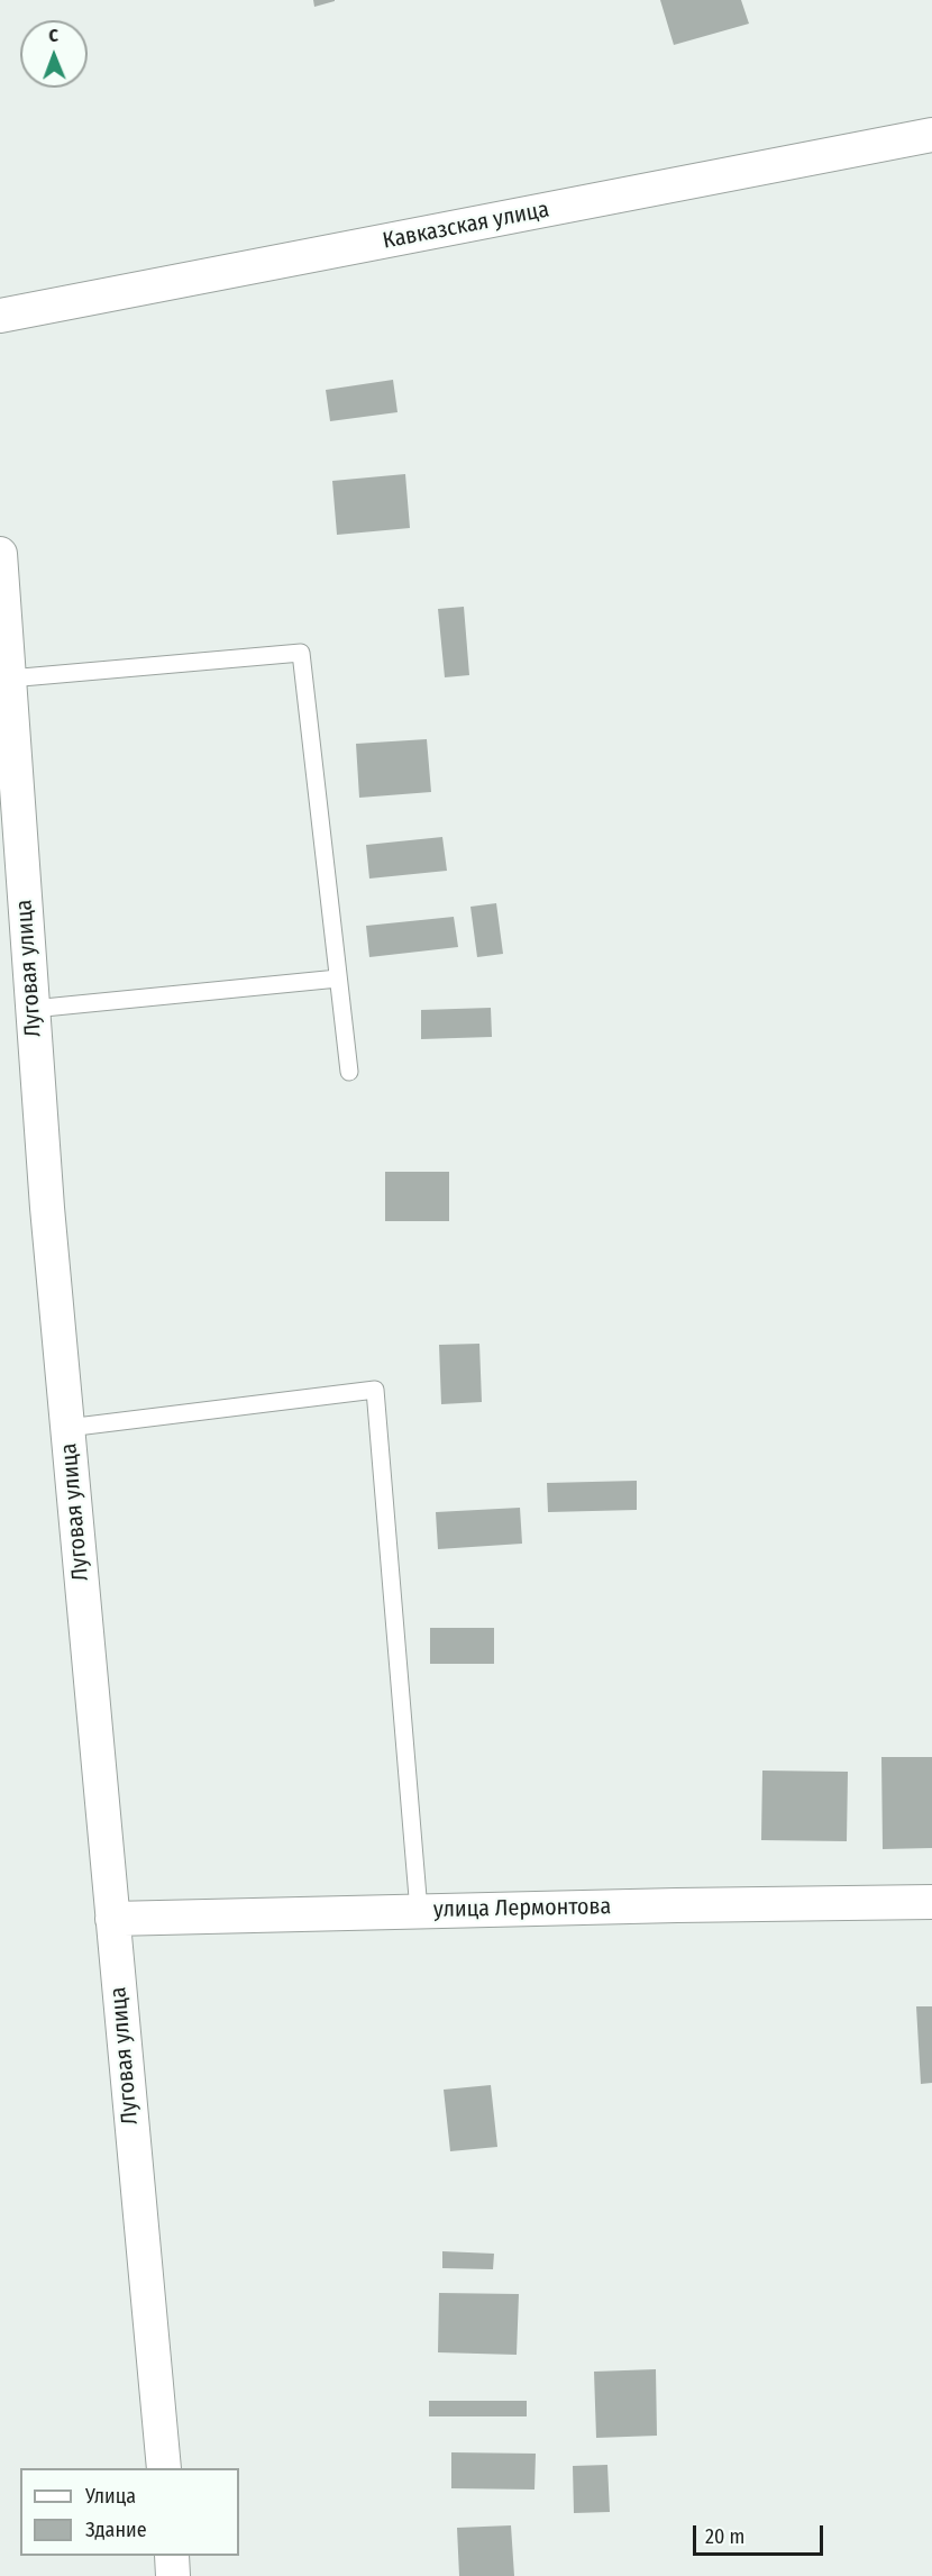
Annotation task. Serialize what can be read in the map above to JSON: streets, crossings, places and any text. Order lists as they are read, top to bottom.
{
  "streets": {
    "street": ["Кавказская улица", "Луговая улица", "улица Лермонтова"]
  },
  "crossings": [
    ["Луговая улица", "улица Лермонтова"]
  ],
  "legend": ["Улица", "Здание"],
  "scale_bar": "20 m",
  "north": "top"
}
